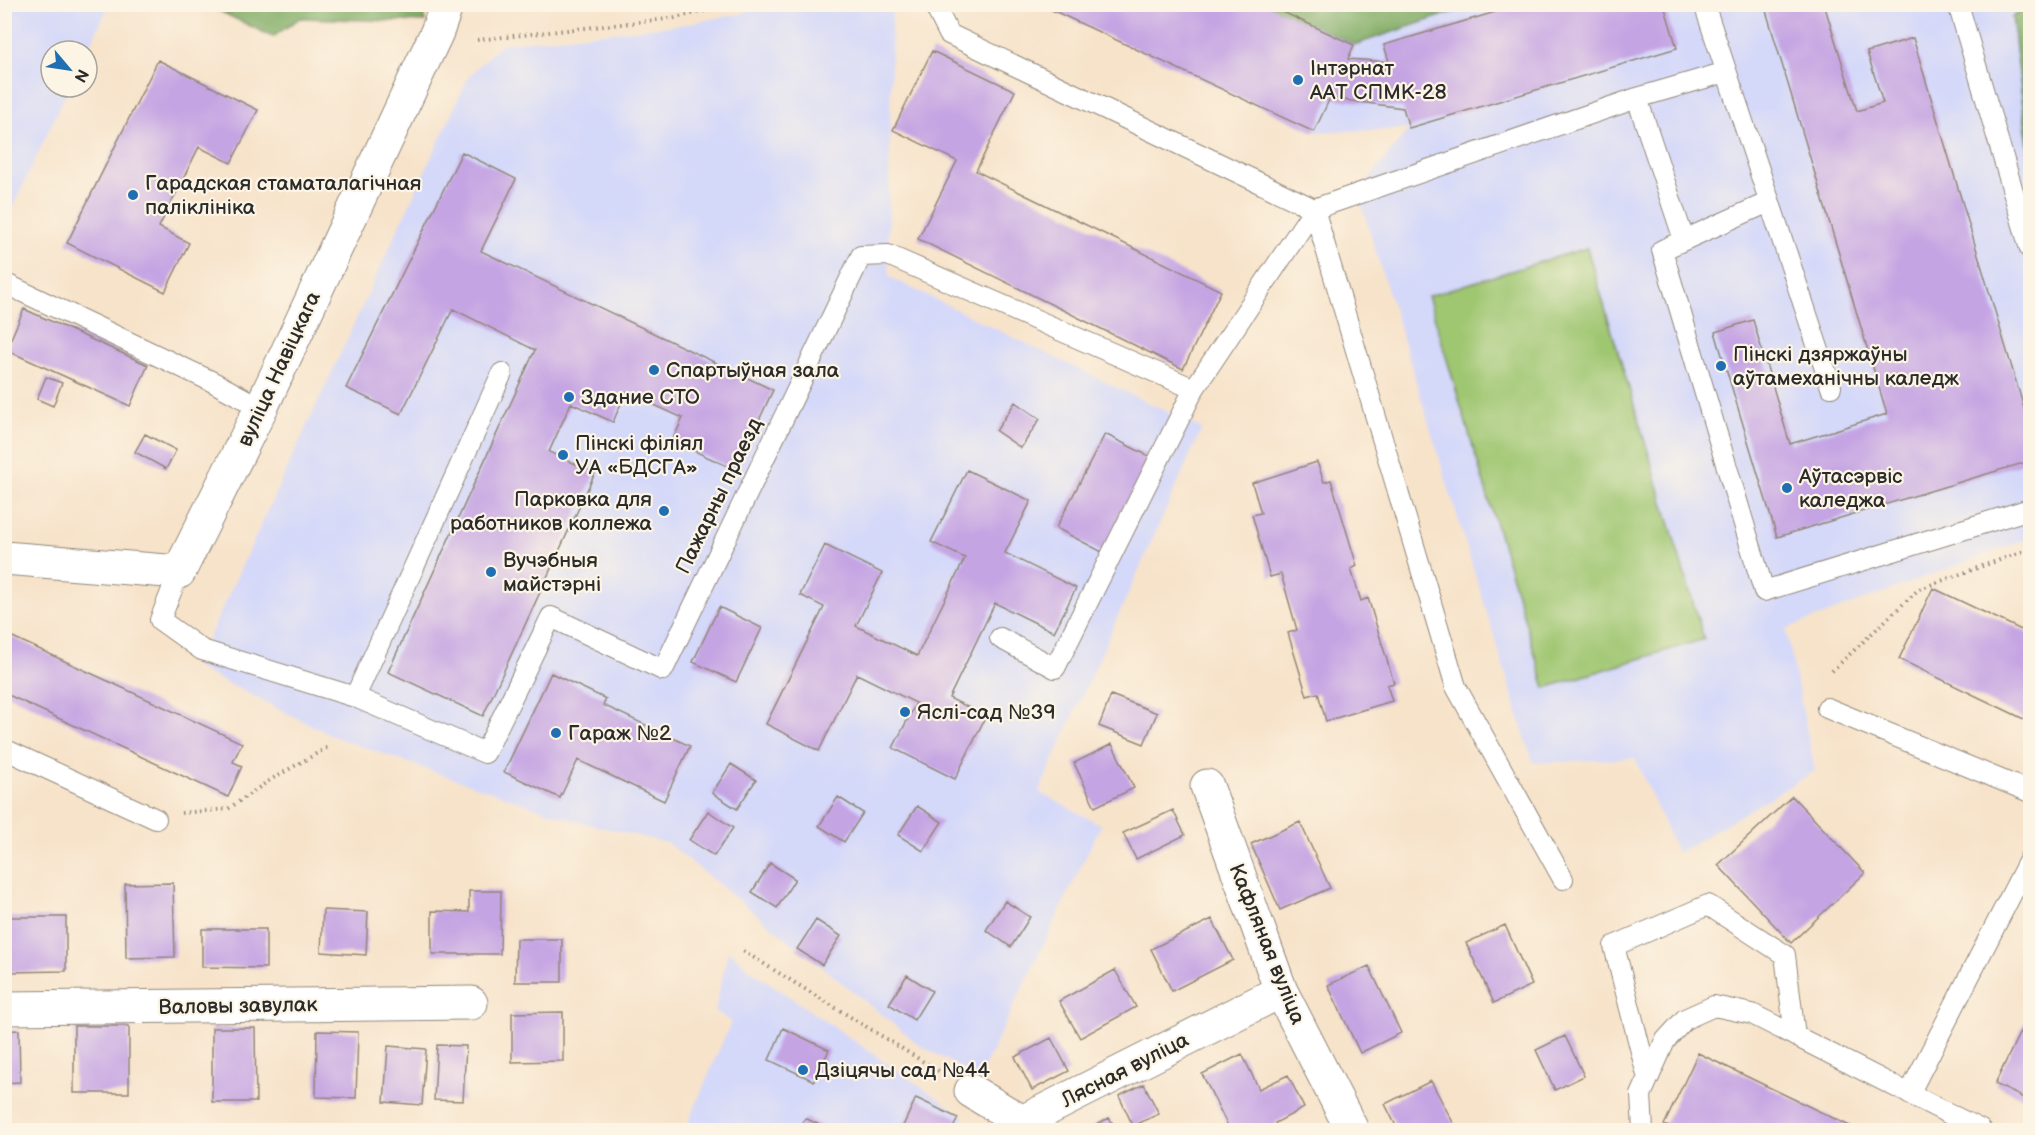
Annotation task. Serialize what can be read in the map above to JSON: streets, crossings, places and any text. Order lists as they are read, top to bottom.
{
  "streets": {
    "street": [
      "вуліца Навіцкага",
      "Кафляная вуліца",
      "Валовы завулак",
      "Лясная вуліца"
    ],
    "lane": ["Пажарны праезд"]
  },
  "crossings": [
    ["Кафляная вуліца", "Лясная вуліца"]
  ],
  "places": [
    "Інтэрнат ААТ СПМК-28",
    "Гарадская стаматалагічная паліклініка",
    "Пінскі дзяржаўны аўтамеханічны каледж",
    "Спартыўная зала",
    "Здание СТО",
    "Пінскі філіял УА «БДСГА»",
    "Аўтасэрвіс каледжа",
    "Парковка для работников коллежа",
    "Вучэбныя майстэрні",
    "Яслі-сад №39",
    "Гараж №2",
    "Дзіцячы сад №44"
  ],
  "north": "bottom right"
}
